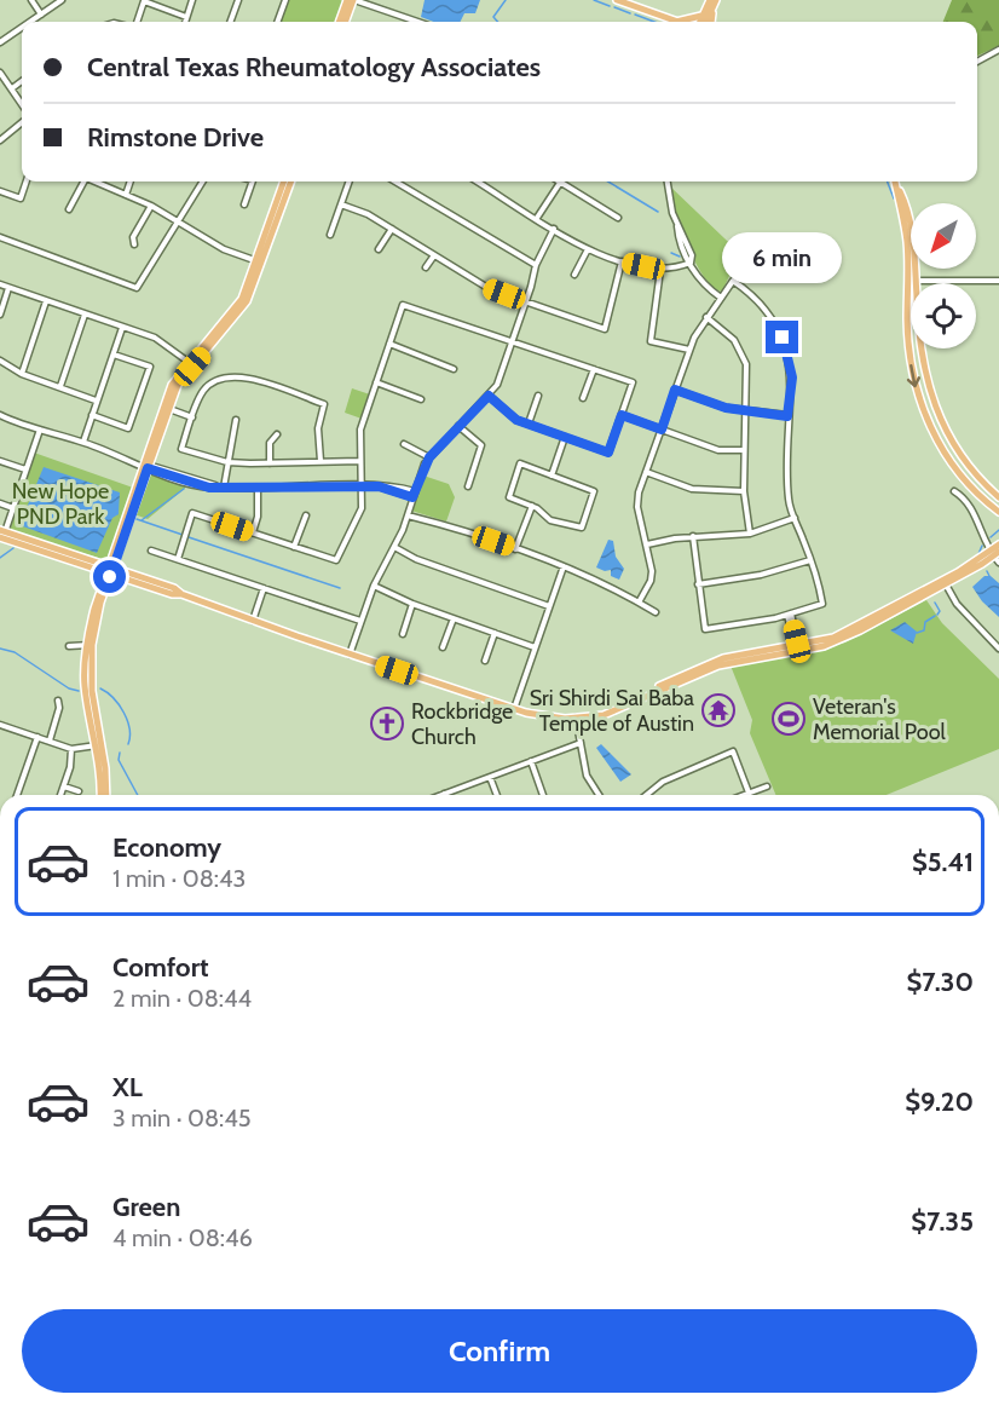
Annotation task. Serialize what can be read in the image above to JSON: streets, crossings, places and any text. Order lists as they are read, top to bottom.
{
  "parks": ["New Hope PND Park"],
  "places": {
    "temple": ["Sri Shirdi Sai Baba Temple of Austin"],
    "sports": ["Veteran's Memorial Pool"],
    "church": ["Rockbridge Church"]
  },
  "north": "bottom left",
  "page": {
    "banner": ["Central Texas Rheumatology Associates", "Rimstone Drive"],
    "bubble": "6 min",
    "list": [
      {
        "name": "Economy",
        "note": "1 min · 08:43",
        "value": "$5.41"
      },
      {
        "name": "Comfort",
        "note": "2 min · 08:44",
        "value": "$7.30"
      },
      {
        "name": "XL",
        "note": "3 min · 08:45",
        "value": "$9.20"
      },
      {
        "name": "Green",
        "note": "4 min · 08:46",
        "value": "$7.35"
      }
    ],
    "buttons": "Confirm"
  }
}
